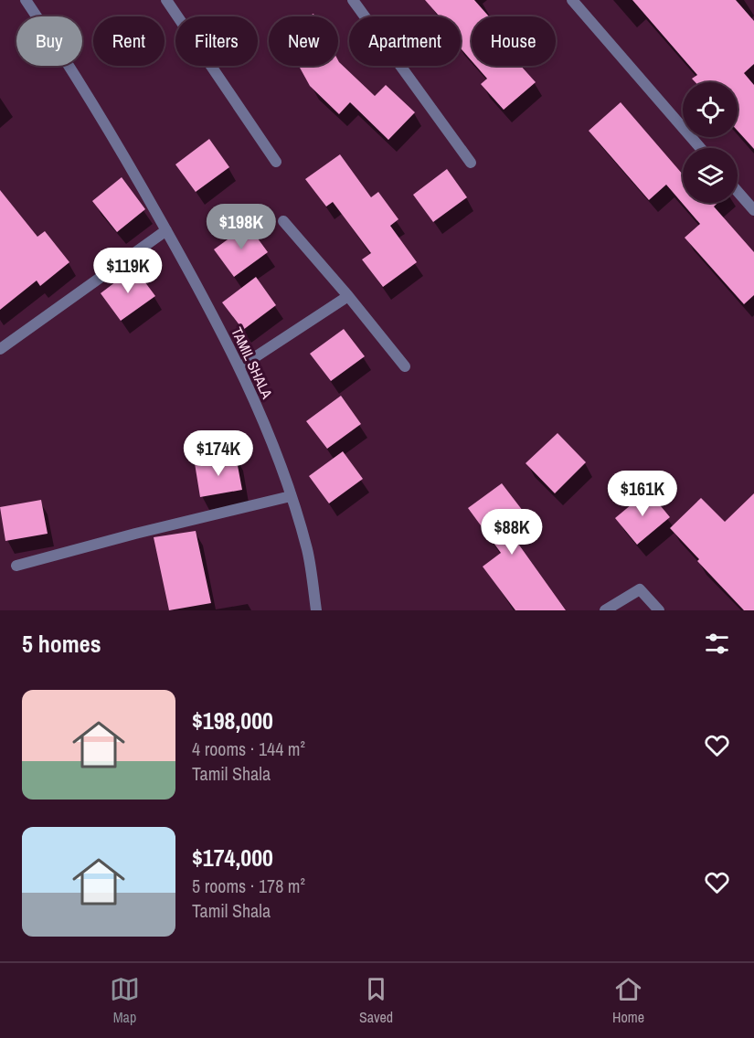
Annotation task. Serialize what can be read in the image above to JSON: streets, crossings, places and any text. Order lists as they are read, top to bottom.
{
  "streets": {
    "street": ["TAMIL SHALA"]
  },
  "page": {
    "chip": [
      "Buy",
      "Rent",
      "Filters",
      "New",
      "Apartment",
      "House"
    ],
    "price": [
      "$198K",
      "$119K",
      "$174K",
      "$161K",
      "$88K"
    ],
    "heading": "5 homes",
    "list": [
      {
        "name": "$198,000",
        "note": "4 rooms · 144 m² · Tamil Shala"
      },
      {
        "name": "$174,000",
        "note": "5 rooms · 178 m² · Tamil Shala"
      }
    ],
    "tabs": ["Map", "Saved", "Home"]
  }
}
